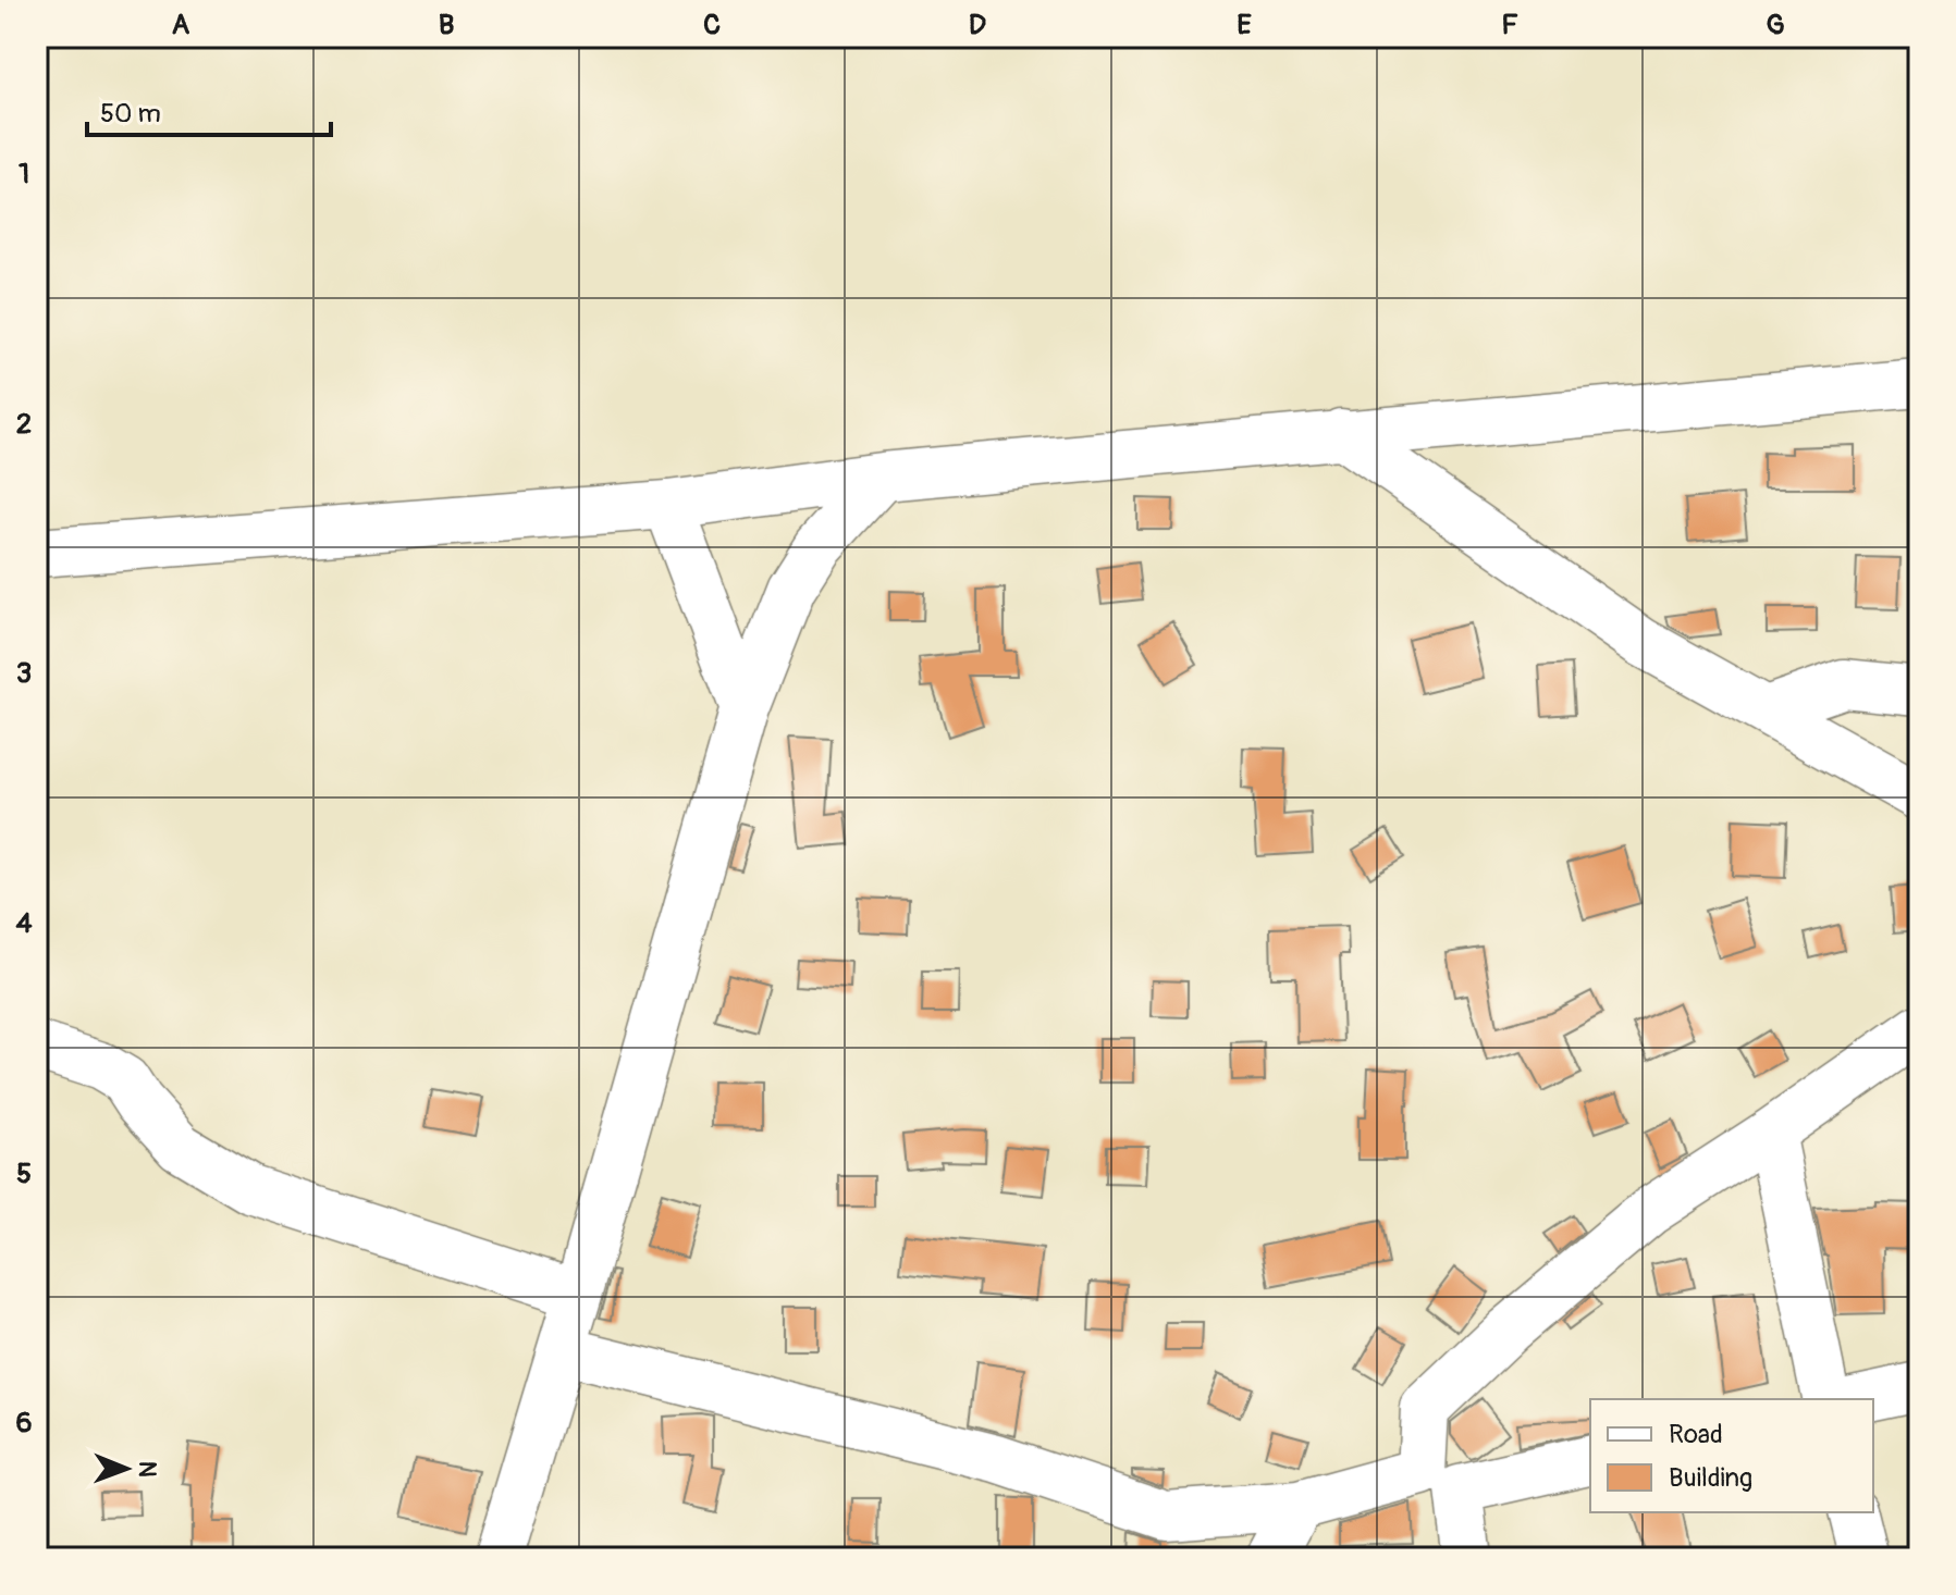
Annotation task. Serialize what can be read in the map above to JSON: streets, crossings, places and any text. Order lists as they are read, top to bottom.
{
  "legend": ["Road", "Building"],
  "scale_bar": "50 m",
  "north": "right",
  "grid": {
    "columns": [
      "A",
      "B",
      "C",
      "D",
      "E",
      "F",
      "G"
    ],
    "rows": [
      "1",
      "2",
      "3",
      "4",
      "5",
      "6"
    ]
  }
}
